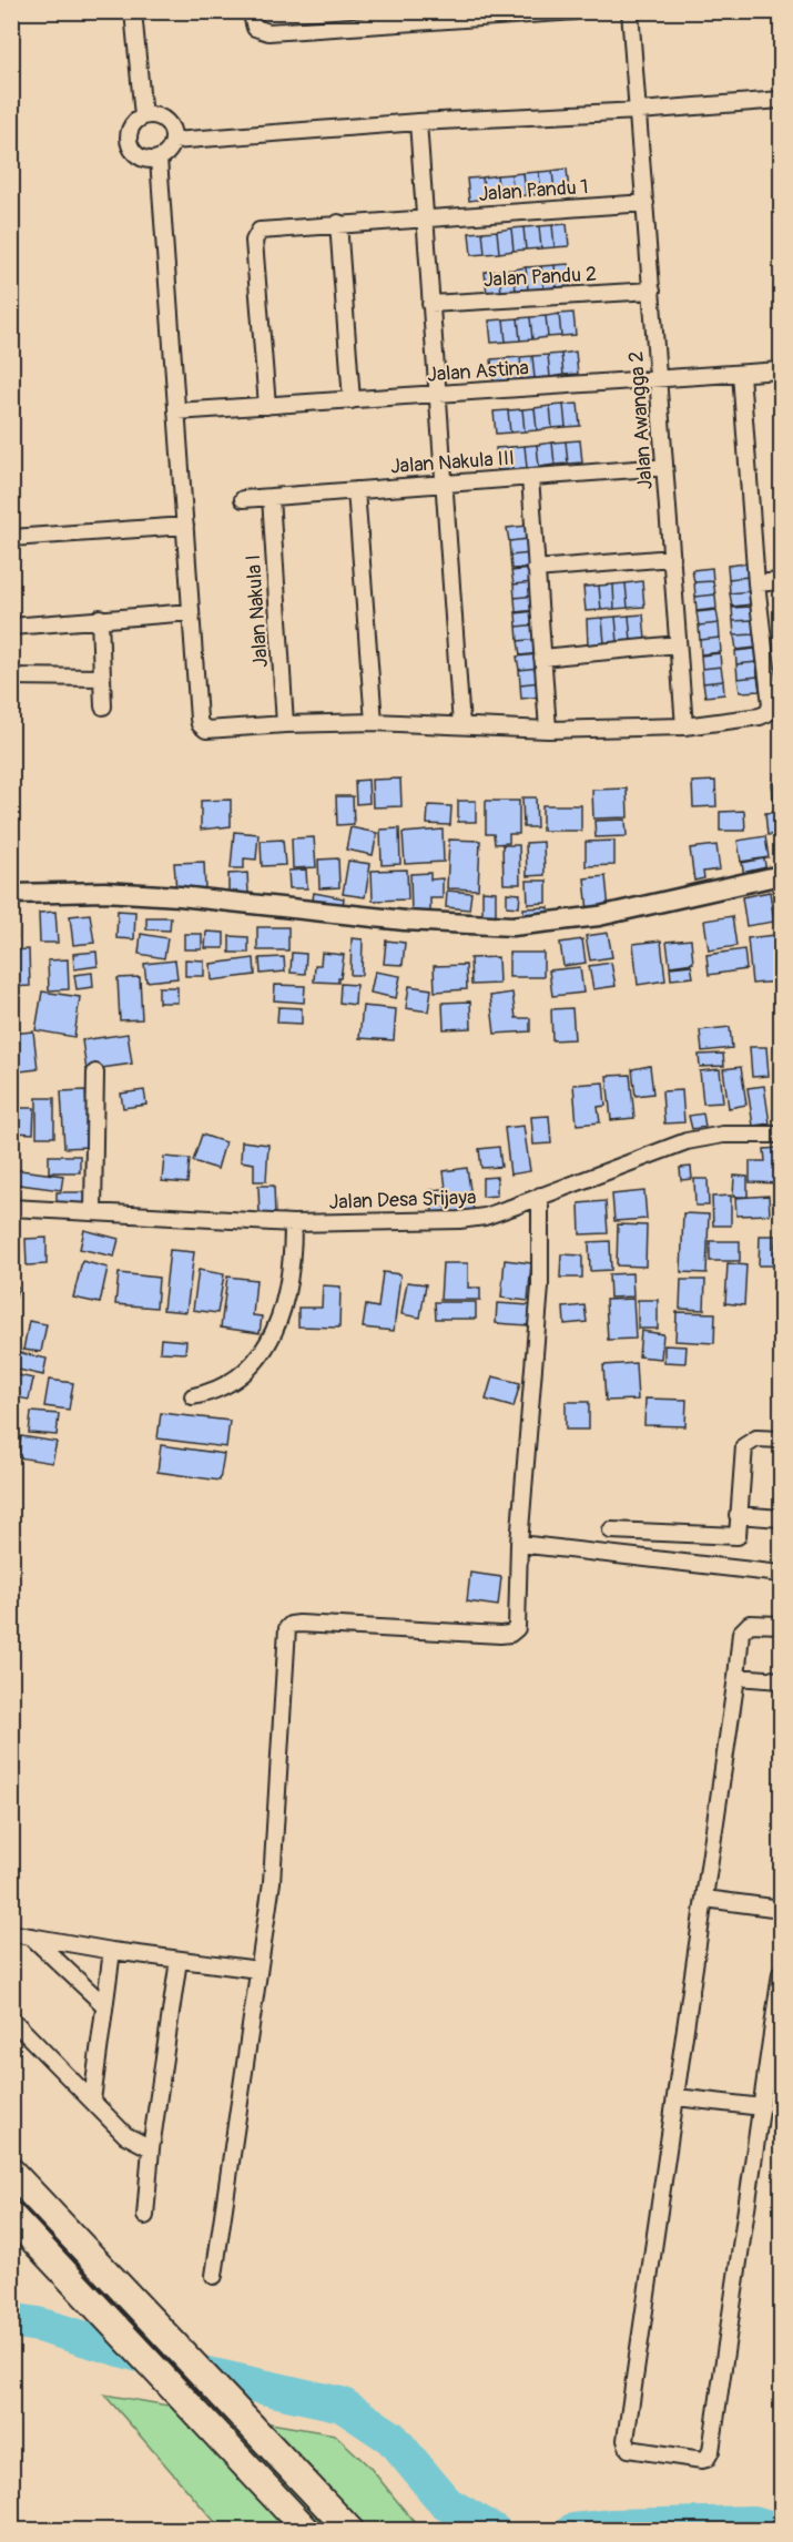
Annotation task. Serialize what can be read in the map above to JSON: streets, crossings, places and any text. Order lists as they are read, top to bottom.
{
  "streets": {
    "street": [
      "Jalan Pandu 1",
      "Jalan Pandu 2",
      "Jalan Astina",
      "Jalan Awangga 2",
      "Jalan Nakula III",
      "Jalan Nakula I",
      "Jalan Desa Srijaya"
    ]
  },
  "crossings": [
    ["Jalan Pandu 1", "Jalan Astina"],
    ["Jalan Pandu 1", "Jalan Awangga 2"],
    ["Jalan Pandu 2", "Jalan Awangga 2"],
    ["Jalan Astina", "Jalan Awangga 2"],
    ["Jalan Awangga 2", "Jalan Nakula III"],
    ["Jalan Nakula III", "Jalan Nakula I"]
  ]
}
